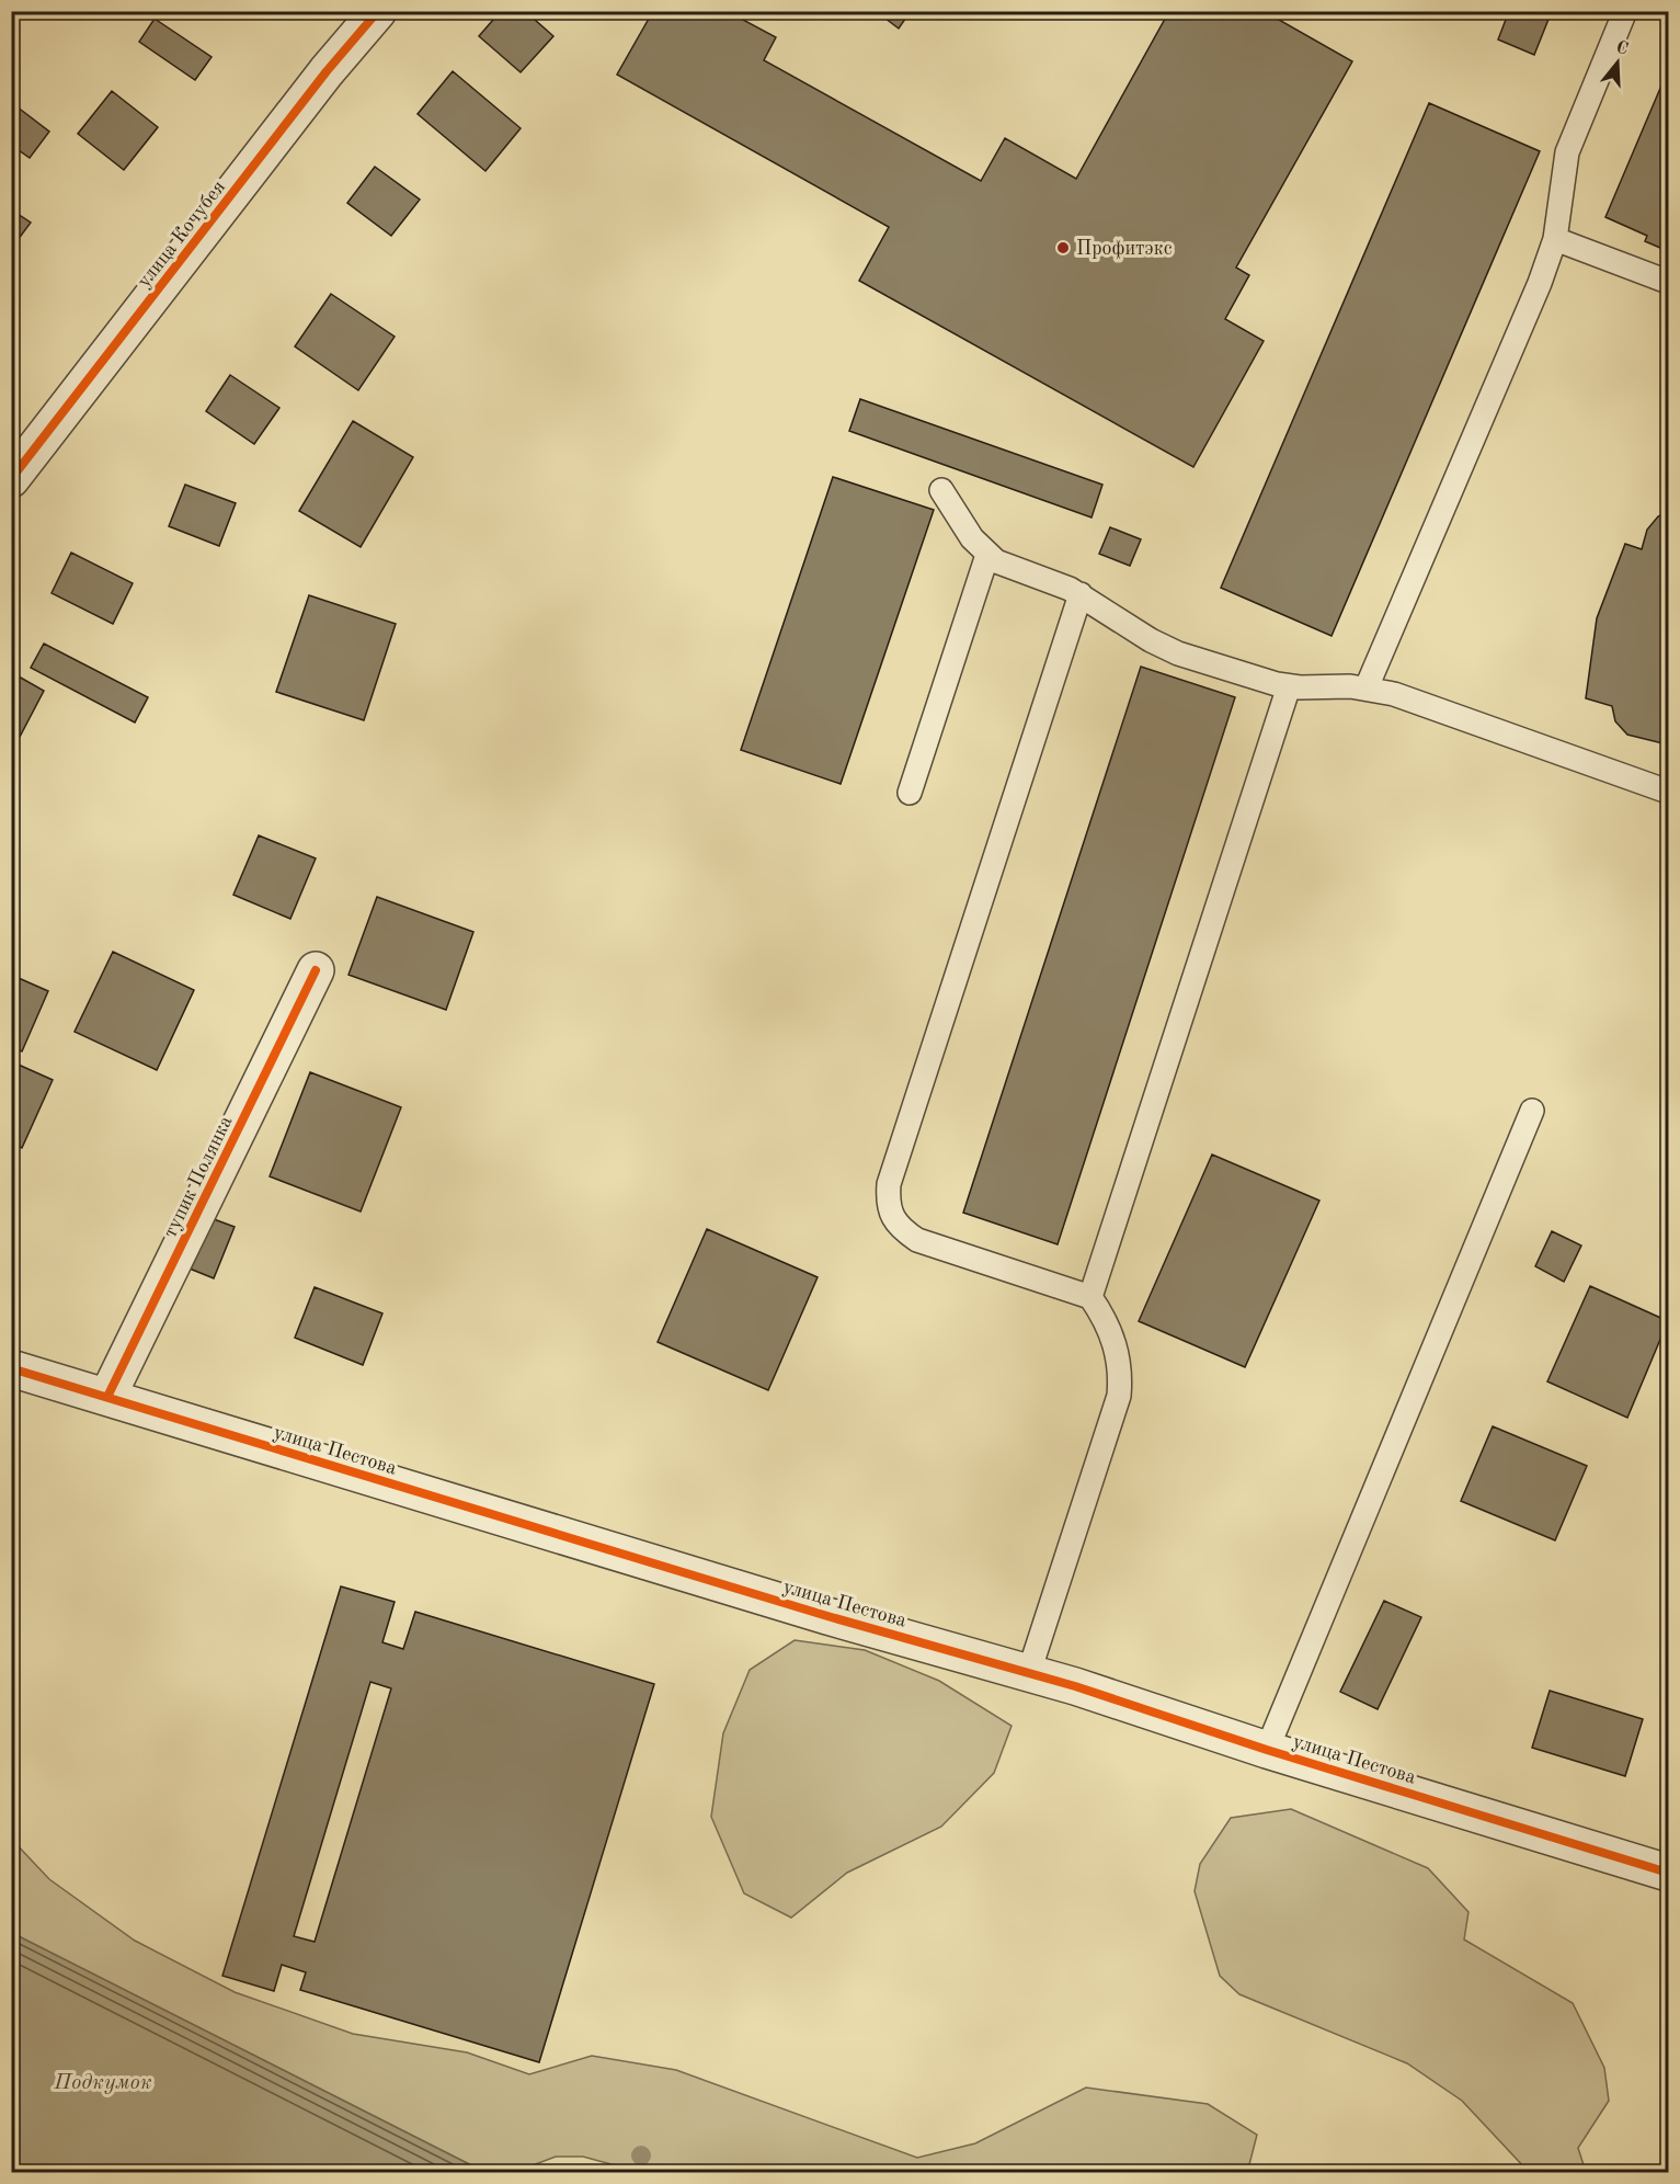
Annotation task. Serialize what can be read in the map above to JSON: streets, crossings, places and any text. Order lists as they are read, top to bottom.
{
  "streets": {
    "street": ["улица Кочубея", "тупик Полянка", "улица Пестова"]
  },
  "crossings": [
    ["тупик Полянка", "улица Пестова"]
  ],
  "water": ["Подкумок"],
  "places": ["Профитэкс"],
  "north": "top"
}
